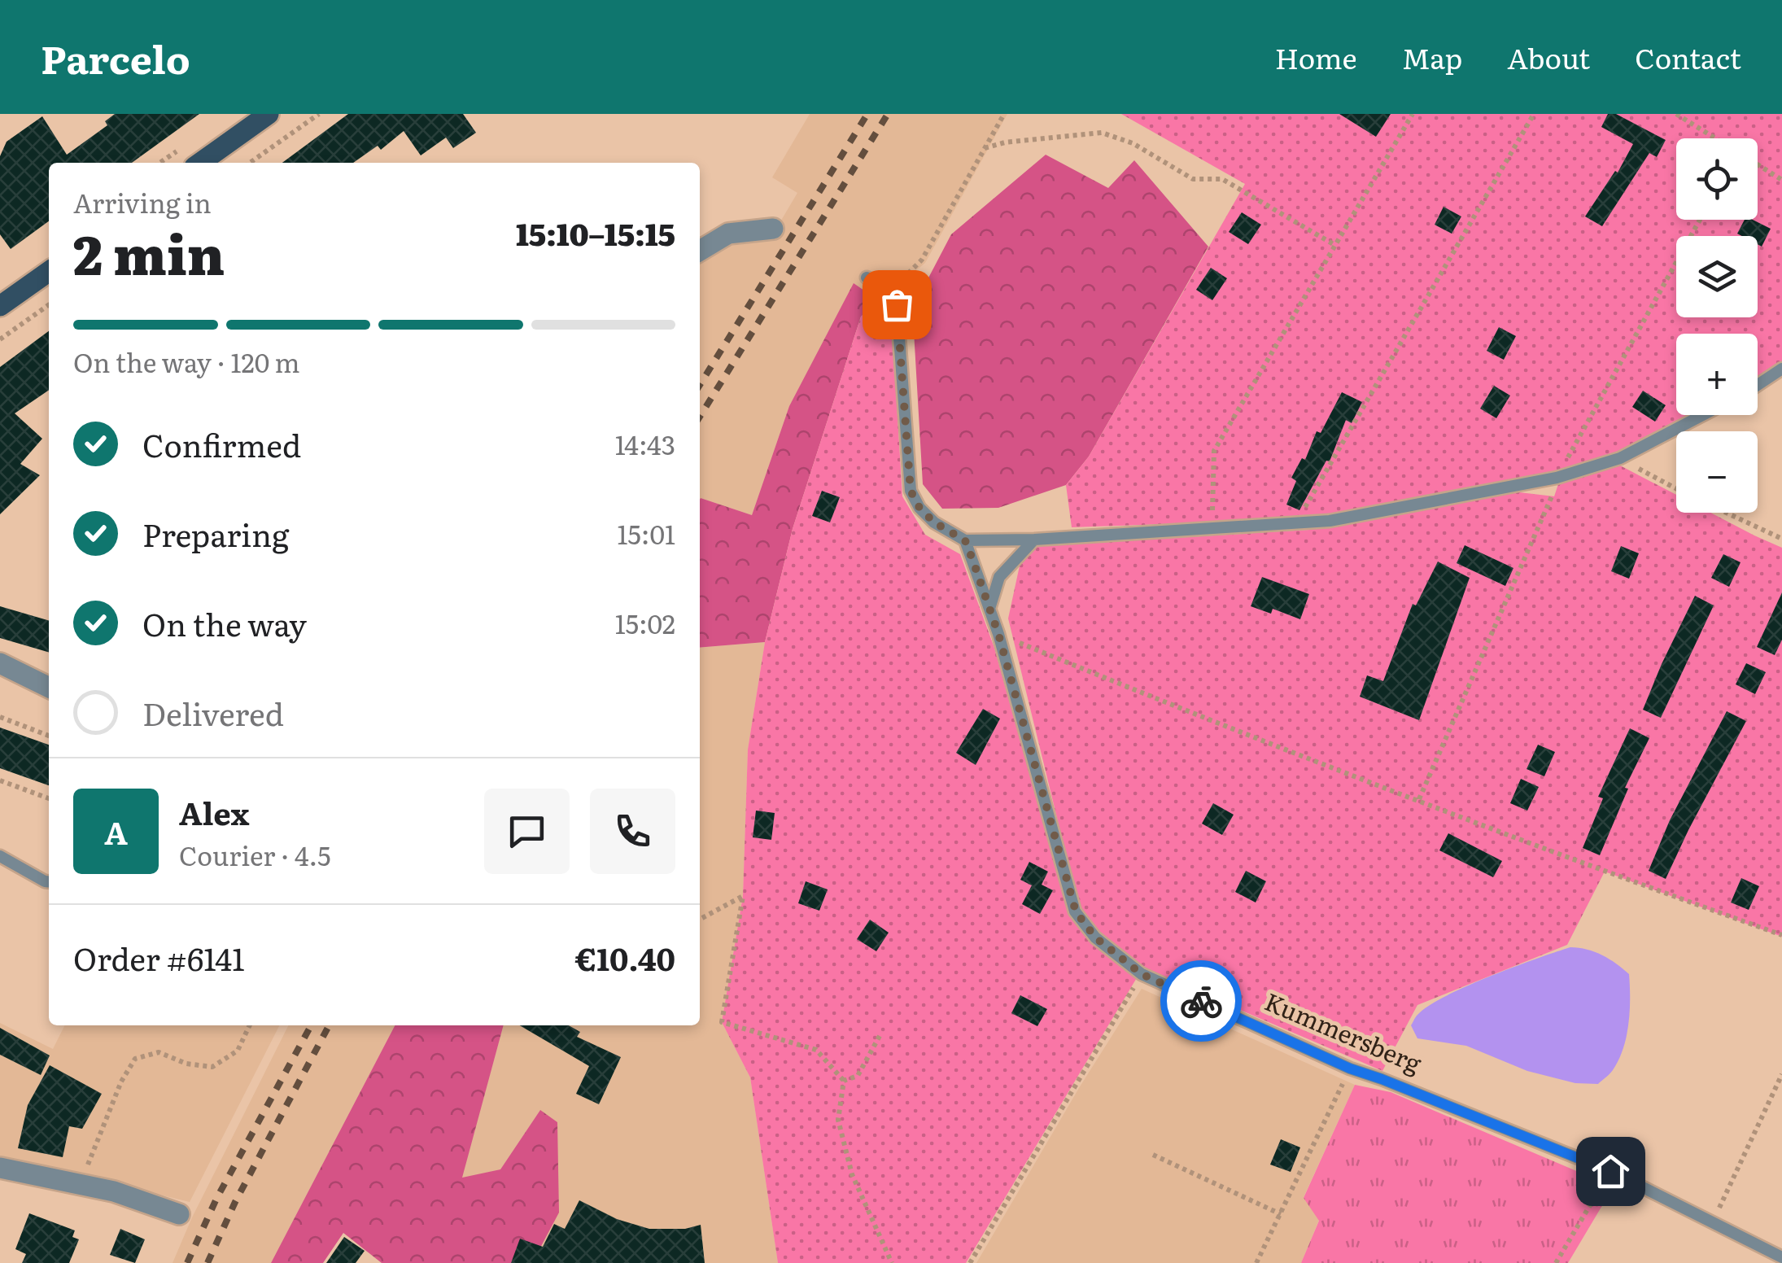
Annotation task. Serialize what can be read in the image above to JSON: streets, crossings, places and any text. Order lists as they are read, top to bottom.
{
  "streets": {
    "lane": ["Kummersberg"]
  },
  "page": {
    "header": "Parcelo",
    "nav": [
      "Home",
      "Map",
      "About",
      "Contact"
    ],
    "map_buttons": ["+", "−"],
    "heading": ["2 min", "Arriving in", "15:10–15:15"],
    "panel": [
      "Alex",
      "Courier · 4.5",
      "Order #6141",
      "€10.40"
    ],
    "bar": "On the way · 120 m",
    "list": [
      ["Confirmed", "14:43"],
      ["Preparing", "15:01"],
      ["On the way", "15:02"],
      "Delivered"
    ],
    "round": "A"
  }
}
